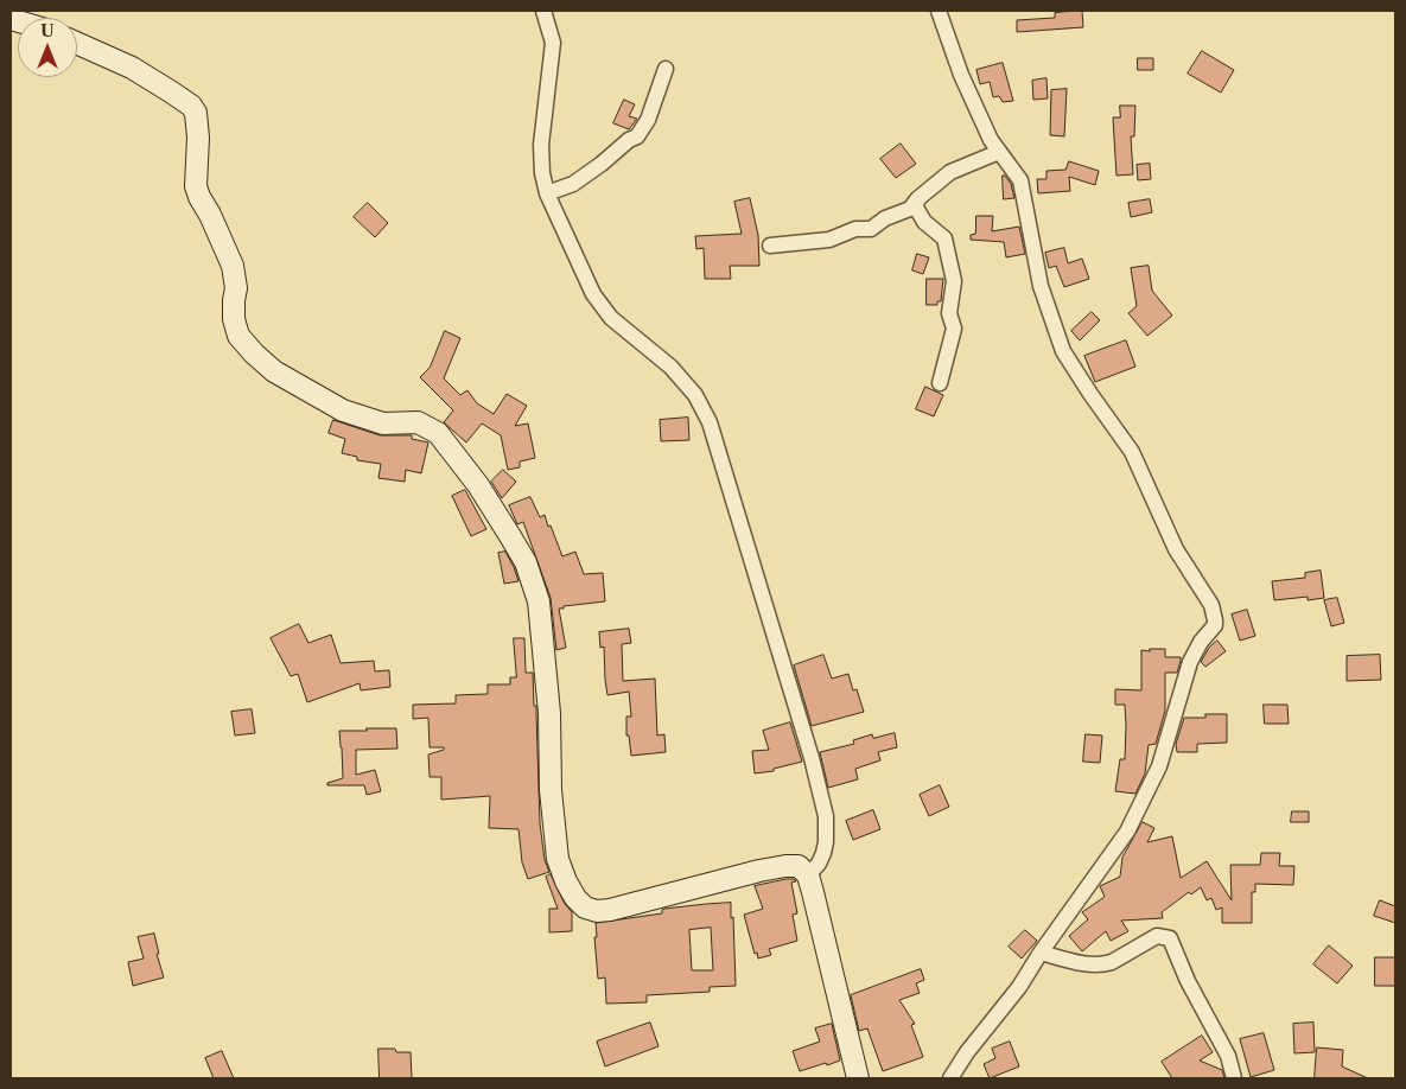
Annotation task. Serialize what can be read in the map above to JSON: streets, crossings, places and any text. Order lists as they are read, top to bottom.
{
  "north": "top"
}
